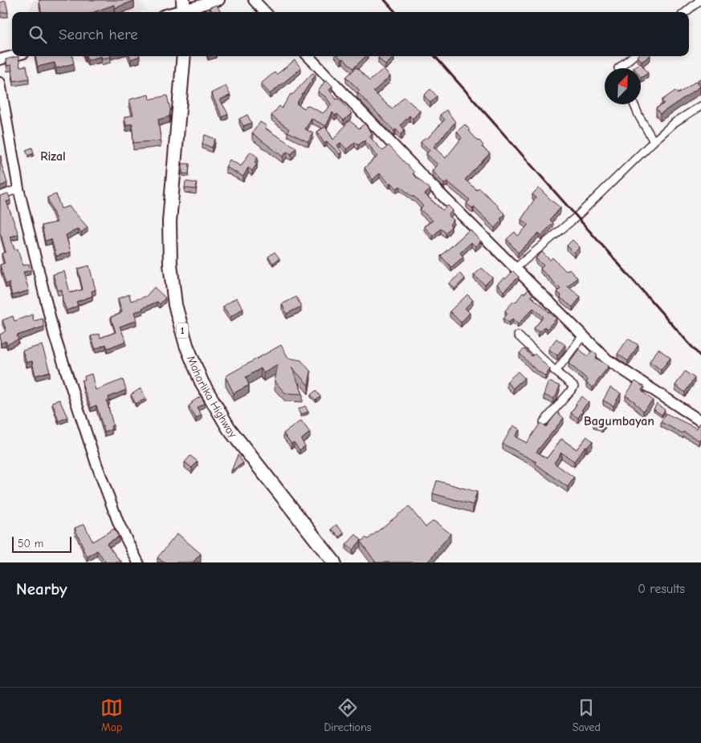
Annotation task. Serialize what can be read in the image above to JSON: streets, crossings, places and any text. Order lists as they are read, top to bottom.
{
  "streets": {
    "highway": ["1", "Maharlika Highway"]
  },
  "districts": ["Rizal", "Bagumbayan"],
  "scale_bar": "50 m",
  "north": "top right",
  "page": {
    "search": "Search here",
    "scale": "50 m",
    "heading": ["Nearby", "0 results"],
    "nav": ["Map", "Directions", "Saved"]
  }
}
